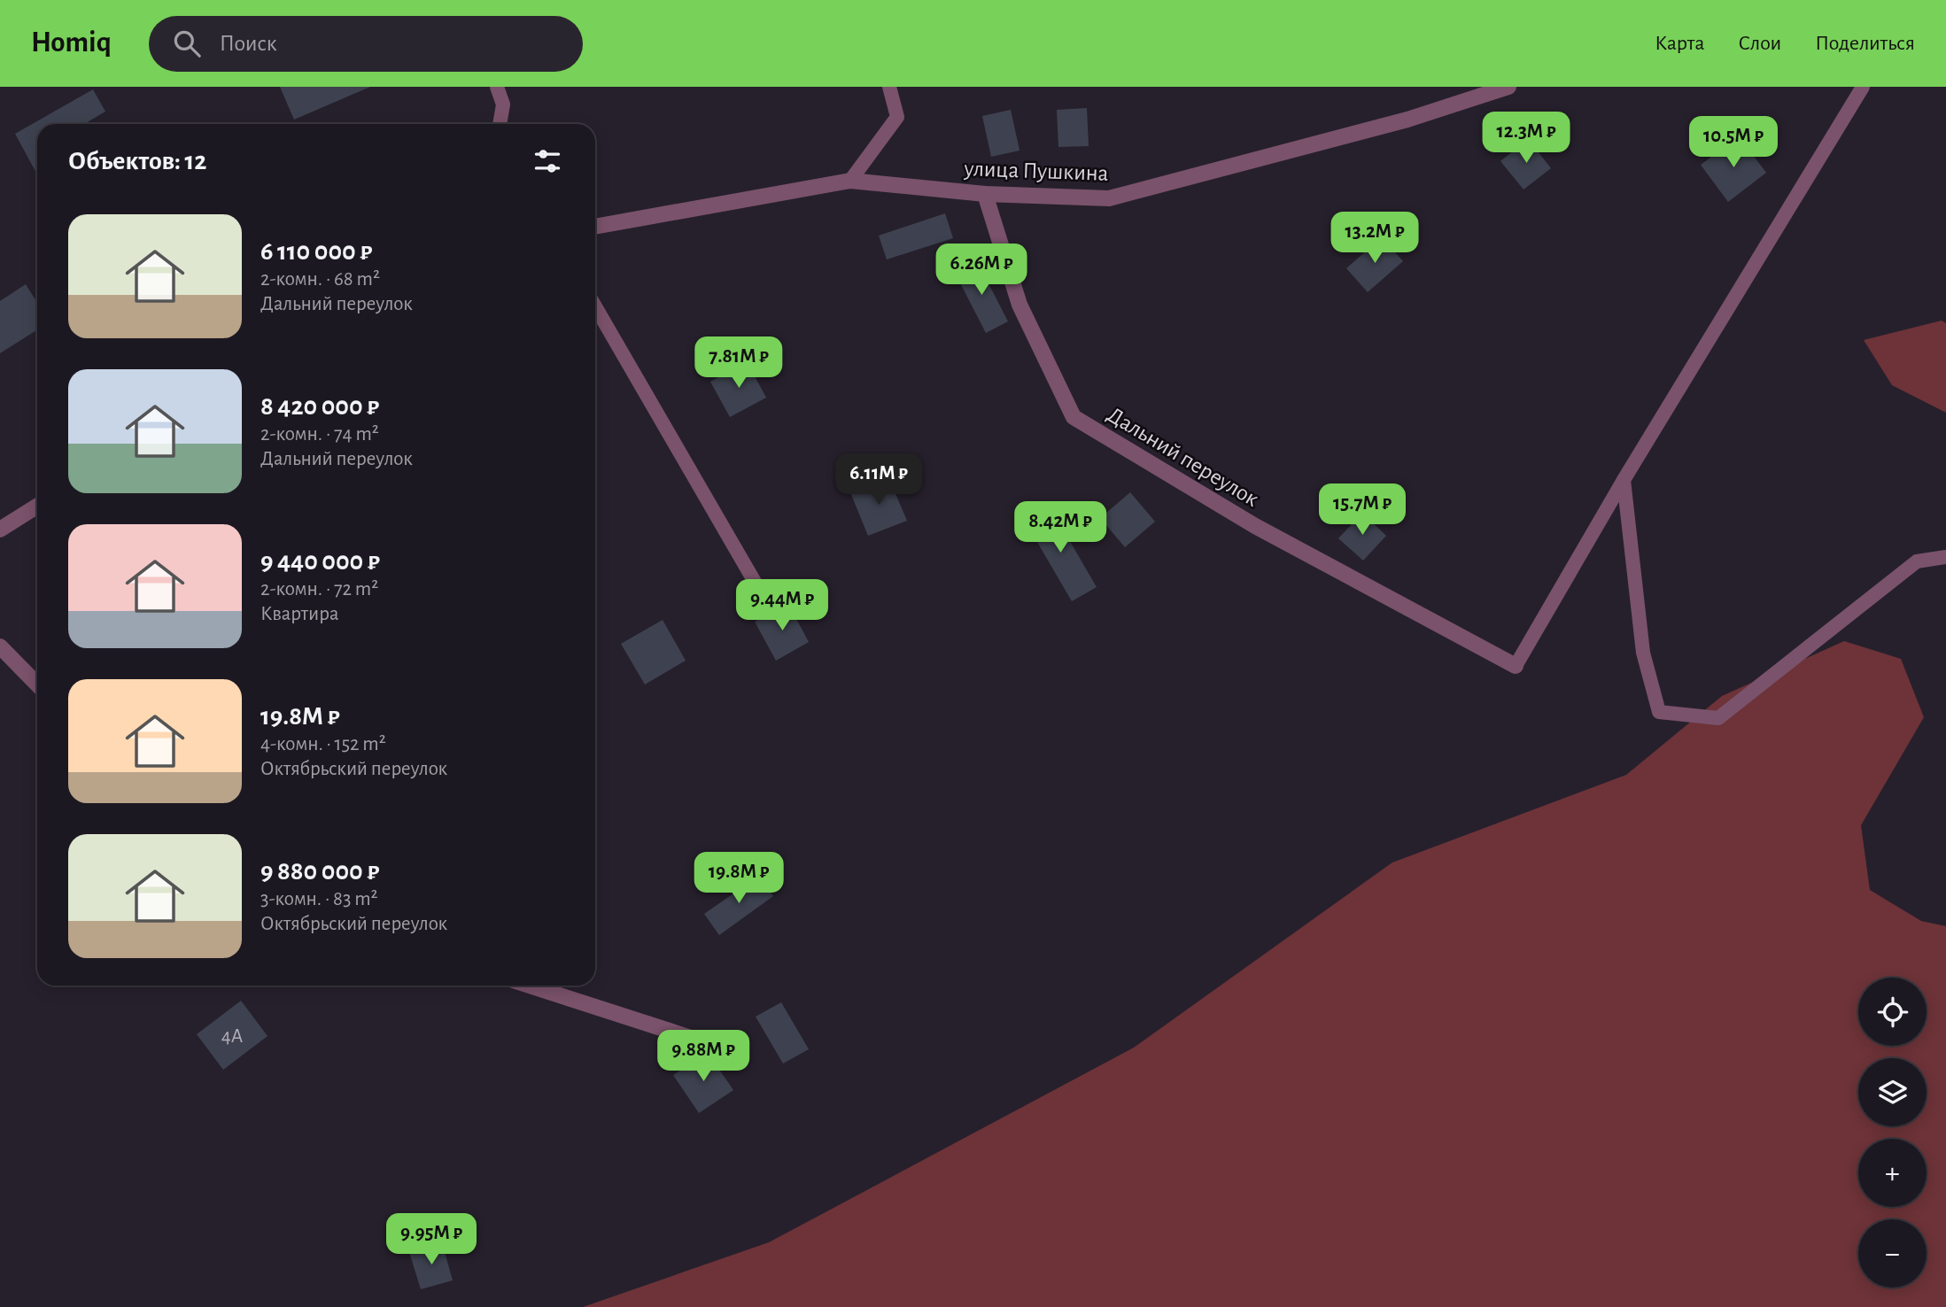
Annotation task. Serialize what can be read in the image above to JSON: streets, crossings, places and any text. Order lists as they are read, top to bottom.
{
  "streets": {
    "street": ["улица Пушкина", "Дальний переулок"]
  },
  "crossings": [
    ["улица Пушкина", "Дальний переулок"]
  ],
  "house_numbers": ["4А"],
  "page": {
    "header": "Homiq",
    "search": "Поиск",
    "nav": ["Карта", "Слои", "Поделиться"],
    "price": [
      "12.3M ₽",
      "10.5M ₽",
      "13.2M ₽",
      "6.26M ₽",
      "7.81M ₽",
      "6.11M ₽",
      "15.7M ₽",
      "8.42M ₽",
      "9.44M ₽",
      "19.8M ₽",
      "9.88M ₽",
      "9.95M ₽"
    ],
    "heading": "Объектов: 12",
    "list": [
      {
        "name": "6 110 000 ₽",
        "note": "2-комн. · 68 m² · Дальний переулок"
      },
      {
        "name": "8 420 000 ₽",
        "note": "2-комн. · 74 m² · Дальний переулок"
      },
      {
        "name": "9 440 000 ₽",
        "note": "2-комн. · 72 m² · Квартира"
      },
      {
        "name": "19.8M ₽",
        "note": "4-комн. · 152 m² · Октябрьский переулок"
      },
      {
        "name": "9 880 000 ₽",
        "note": "3-комн. · 83 m² · Октябрьский переулок"
      }
    ],
    "map_buttons": ["+", "−"]
  }
}
